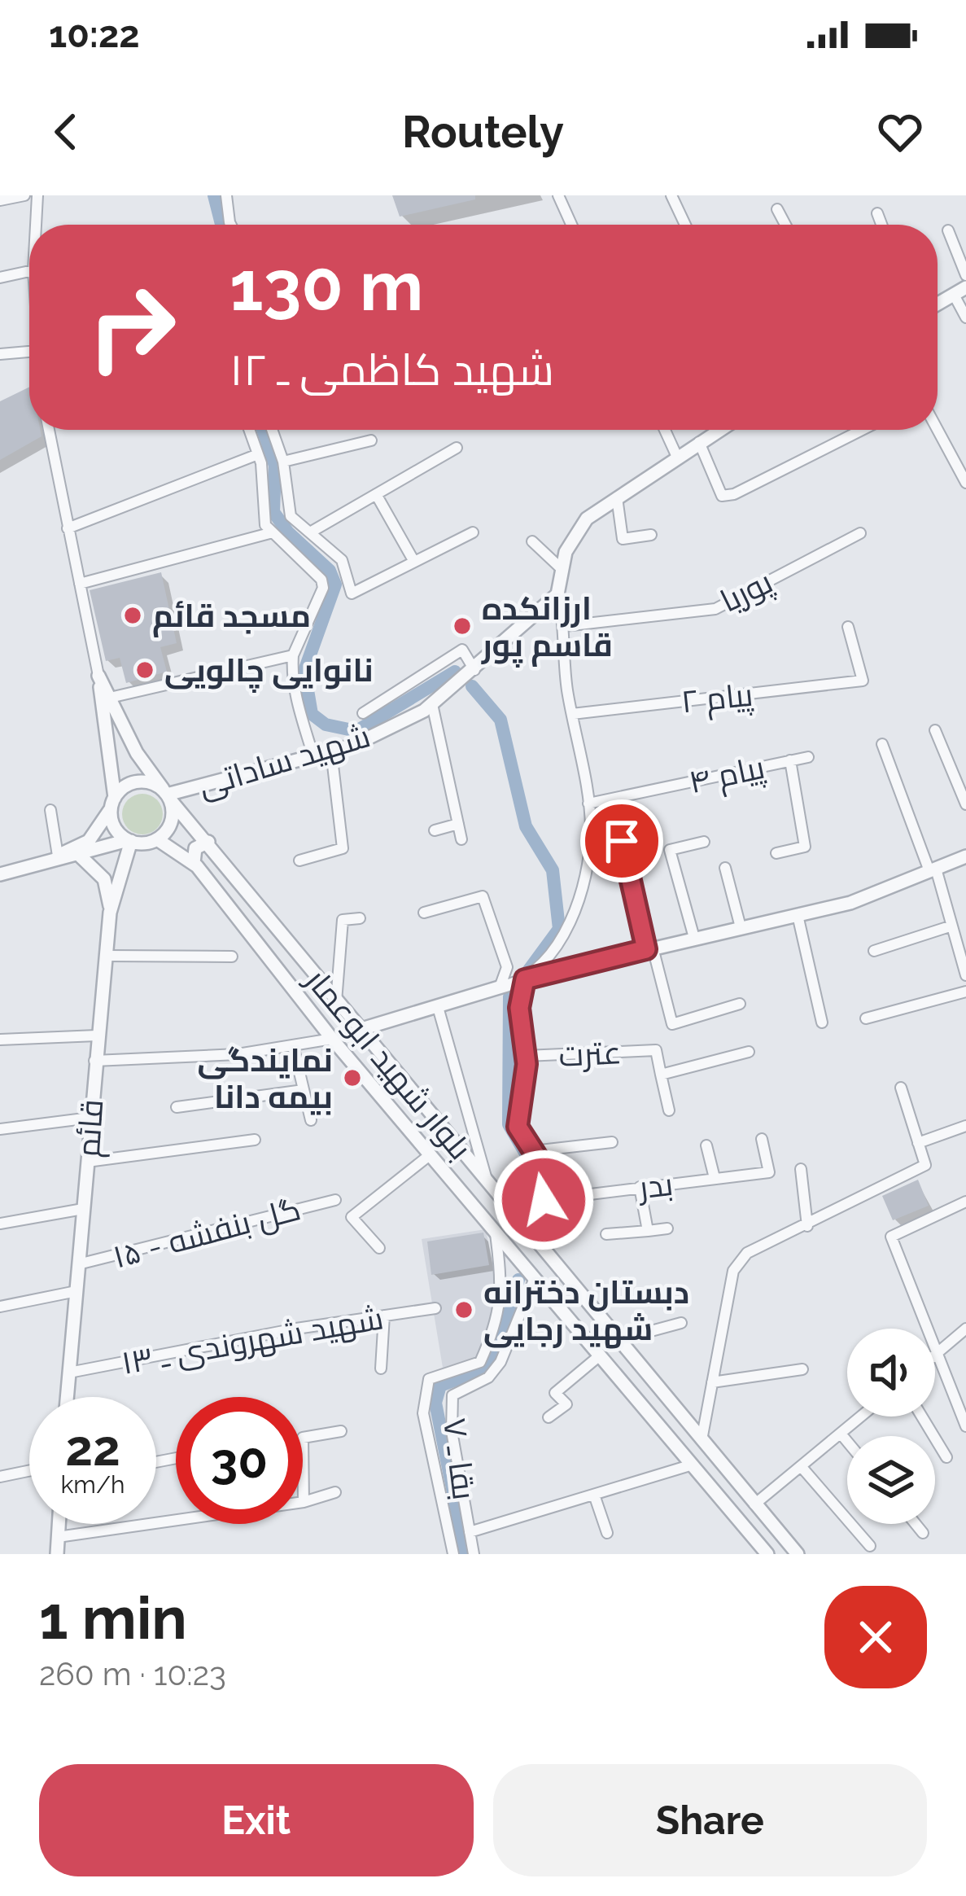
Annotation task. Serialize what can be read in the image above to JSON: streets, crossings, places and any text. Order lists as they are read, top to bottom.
{
  "streets": {
    "street": [
      "پوریا",
      "پیام ۲",
      "شهید ساداتی",
      "پیام ۴",
      "عترت",
      "بلوار شهید ابوعمار",
      "قائم",
      "بدر",
      "گل بنفشه - ۱۵",
      "شهید شهروندی ـ ۱۳",
      "بقا ـ ۷"
    ]
  },
  "crossings": [
    ["شهید ساداتی", "بلوار شهید ابوعمار"],
    ["شهید ساداتی", "قائم"],
    ["بلوار شهید ابوعمار", "قائم"],
    ["بلوار شهید ابوعمار", "بقا ـ ۷"],
    ["قائم", "گل بنفشه - ۱۵"],
    ["قائم", "شهید شهروندی ـ ۱۳"]
  ],
  "places": [
    "مسجد قائم",
    "ارزانکده قاسم پور",
    "نانوایی چالویی",
    "نمایندگی بیمه دانا",
    "دبستان دخترانه شهید رجایی"
  ],
  "page": {
    "status": "10:22",
    "header": "Routely",
    "turn": ["130 m", "شهید کاظمی ـ ۱۲"],
    "speed": "22 km/h",
    "limit": "30",
    "heading": ["1 min", "260 m · 10:23"],
    "buttons": ["Exit", "Share"]
  }
}
